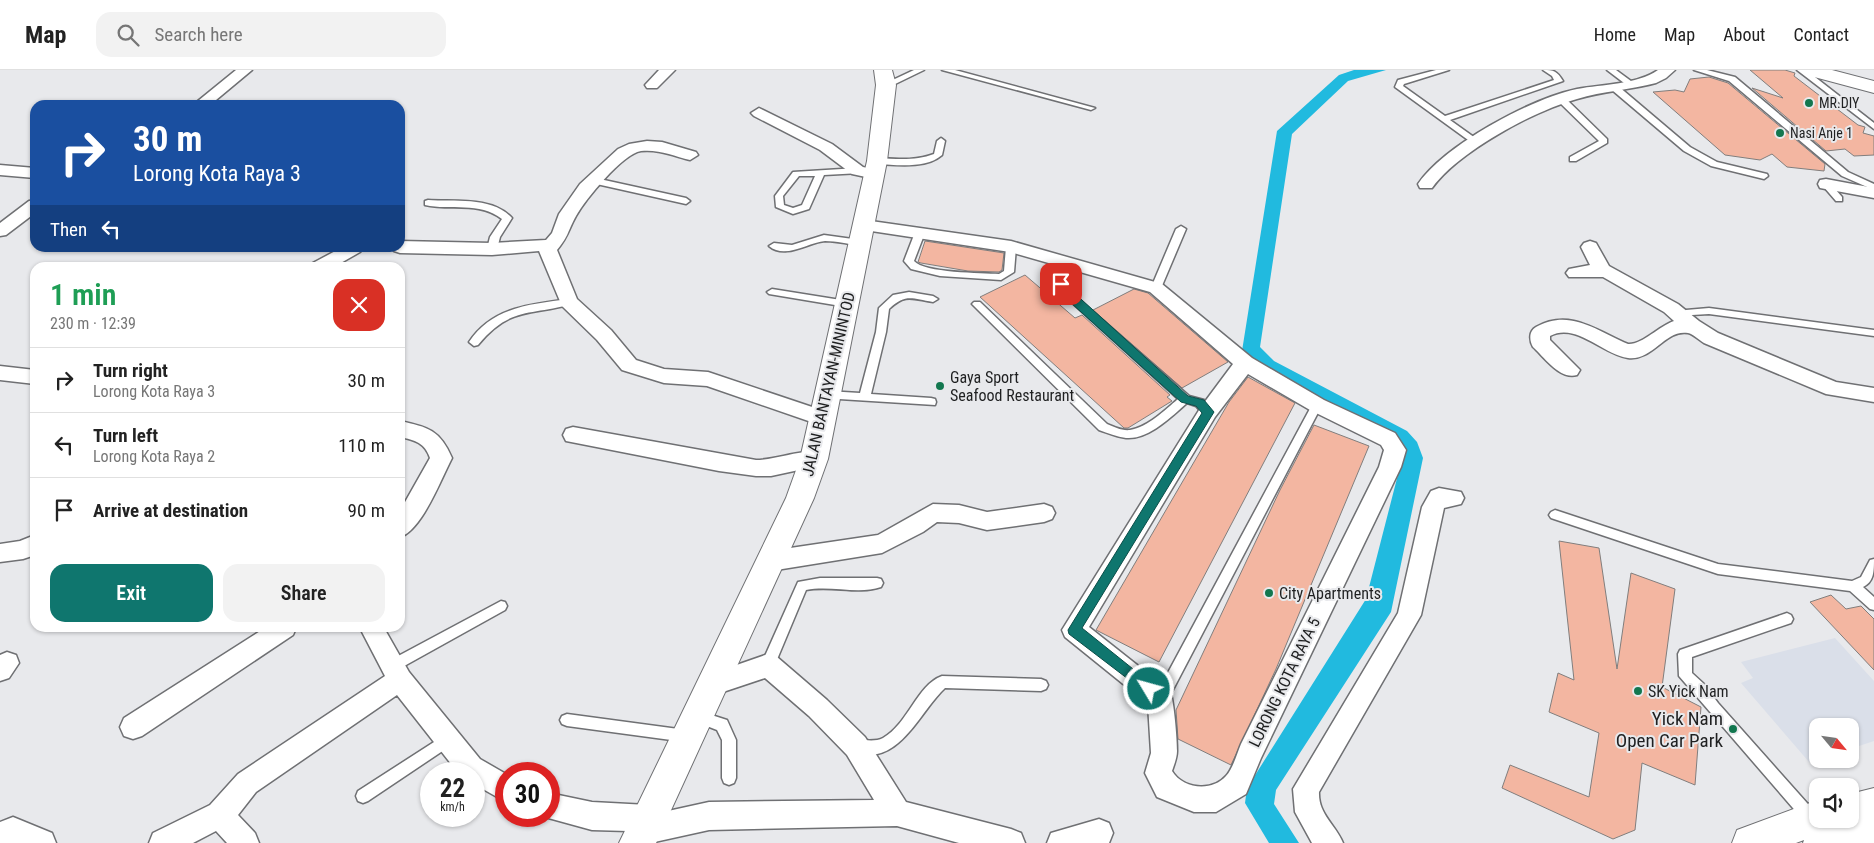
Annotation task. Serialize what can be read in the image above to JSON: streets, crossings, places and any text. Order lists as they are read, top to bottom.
{
  "streets": {
    "main road": ["JALAN BANTAYAN-MININTOD"],
    "street": ["LORONG KOTA RAYA 5"]
  },
  "places": [
    "MR.DIY",
    "Nasi Anje 1",
    "Gaya Sport Seafood Restaurant",
    "City Apartments",
    "SK Yick Nam",
    "Yick Nam Open Car Park"
  ],
  "north": "bottom right",
  "page": {
    "header": "Map",
    "search": "Search here",
    "nav": [
      "Home",
      "Map",
      "About",
      "Contact"
    ],
    "turn": ["30 m", "Lorong Kota Raya 3"],
    "then": "Then",
    "heading": ["1 min", "230 m · 12:39"],
    "list": [
      {
        "name": "Turn right",
        "note": "Lorong Kota Raya 3",
        "value": "30 m"
      },
      {
        "name": "Turn left",
        "note": "Lorong Kota Raya 2",
        "value": "110 m"
      },
      {
        "name": "Arrive at destination",
        "value": "90 m"
      }
    ],
    "buttons": ["Exit", "Share"],
    "speed": "22 km/h",
    "limit": "30"
  }
}
